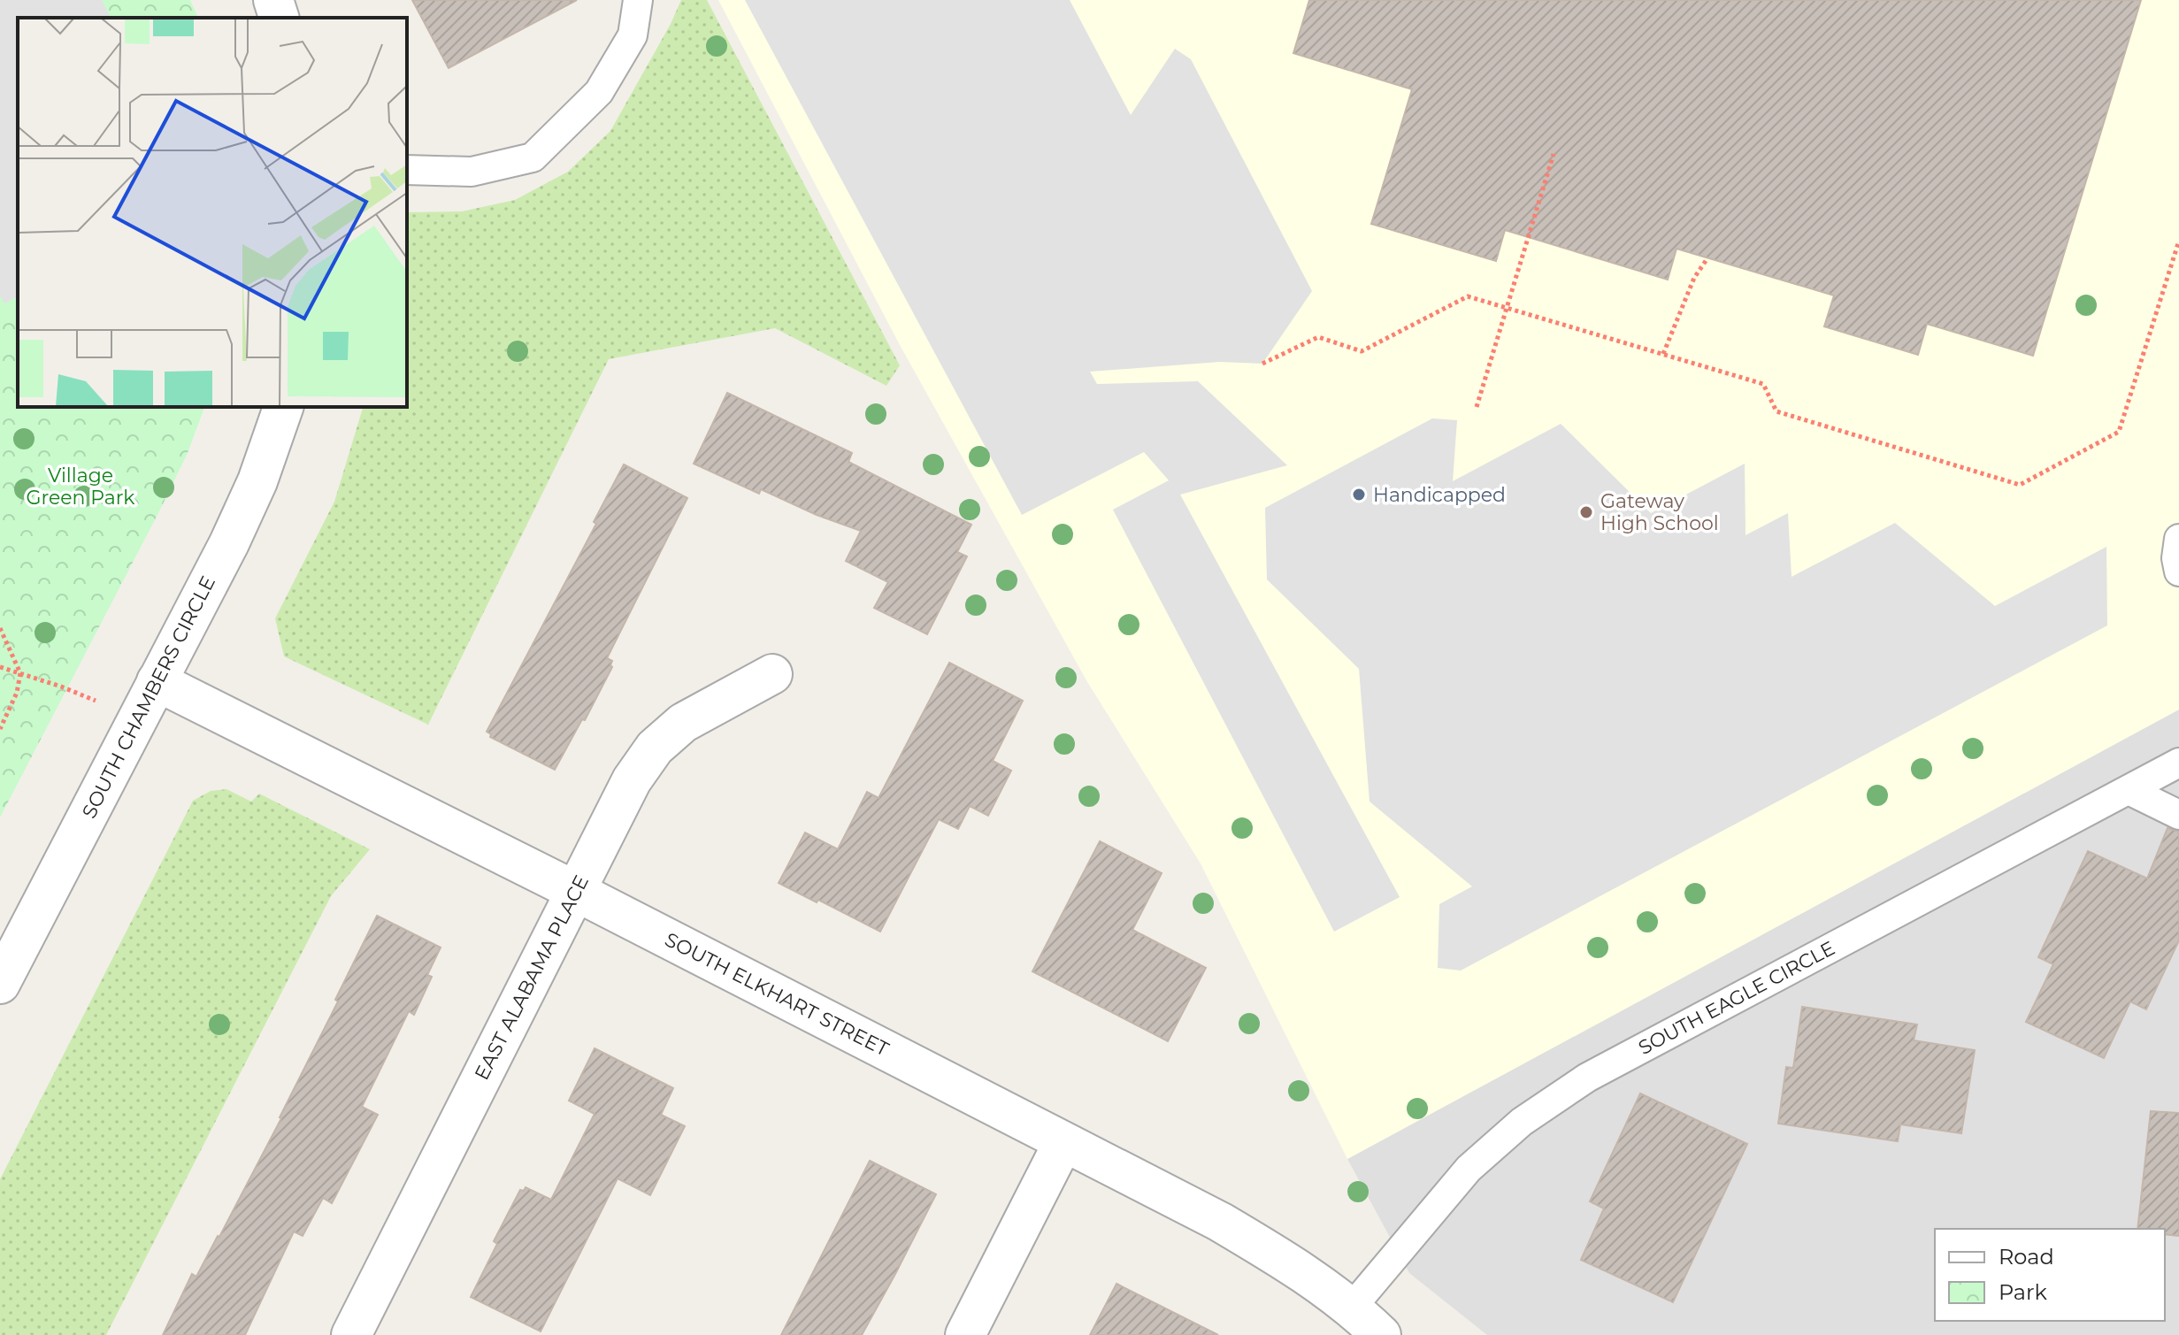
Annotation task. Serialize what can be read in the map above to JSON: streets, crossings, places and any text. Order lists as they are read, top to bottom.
{
  "streets": {
    "street": ["SOUTH CHAMBERS CIRCLE", "EAST ALABAMA PLACE", "SOUTH ELKHART STREET"],
    "lane": ["SOUTH EAGLE CIRCLE"]
  },
  "crossings": [
    ["SOUTH CHAMBERS CIRCLE", "SOUTH ELKHART STREET"],
    ["EAST ALABAMA PLACE", "SOUTH ELKHART STREET"],
    ["SOUTH ELKHART STREET", "SOUTH EAGLE CIRCLE"]
  ],
  "parks": ["Village Green Park"],
  "places": ["Handicapped", "Gateway High School"],
  "legend": ["Road", "Park"]
}
